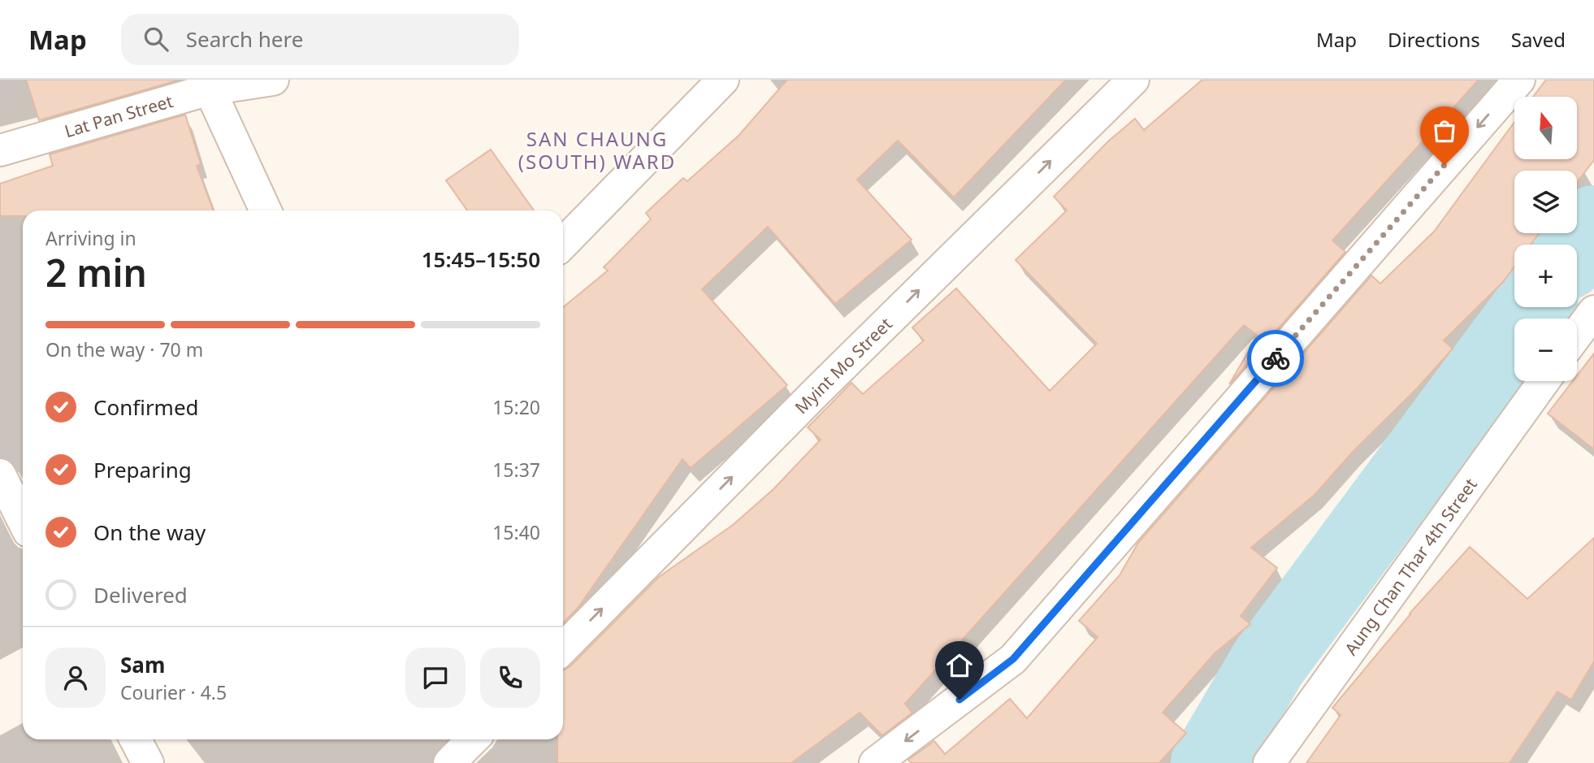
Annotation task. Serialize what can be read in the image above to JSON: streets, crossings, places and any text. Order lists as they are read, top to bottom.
{
  "streets": {
    "street": ["Lat Pan Street", "Myint Mo Street", "Aung Chan Thar 4th Street"]
  },
  "one_way": ["Myint Mo Street"],
  "districts": ["SAN CHAUNG (SOUTH) WARD"],
  "north": "top",
  "page": {
    "header": "Map",
    "search": "Search here",
    "nav": ["Map", "Directions", "Saved"],
    "map_buttons": ["+", "−"],
    "heading": ["2 min", "Arriving in", "15:45–15:50"],
    "panel": ["Sam", "Courier · 4.5"],
    "bar": "On the way · 70 m",
    "list": [
      ["Confirmed", "15:20"],
      ["Preparing", "15:37"],
      ["On the way", "15:40"],
      "Delivered"
    ]
  }
}
